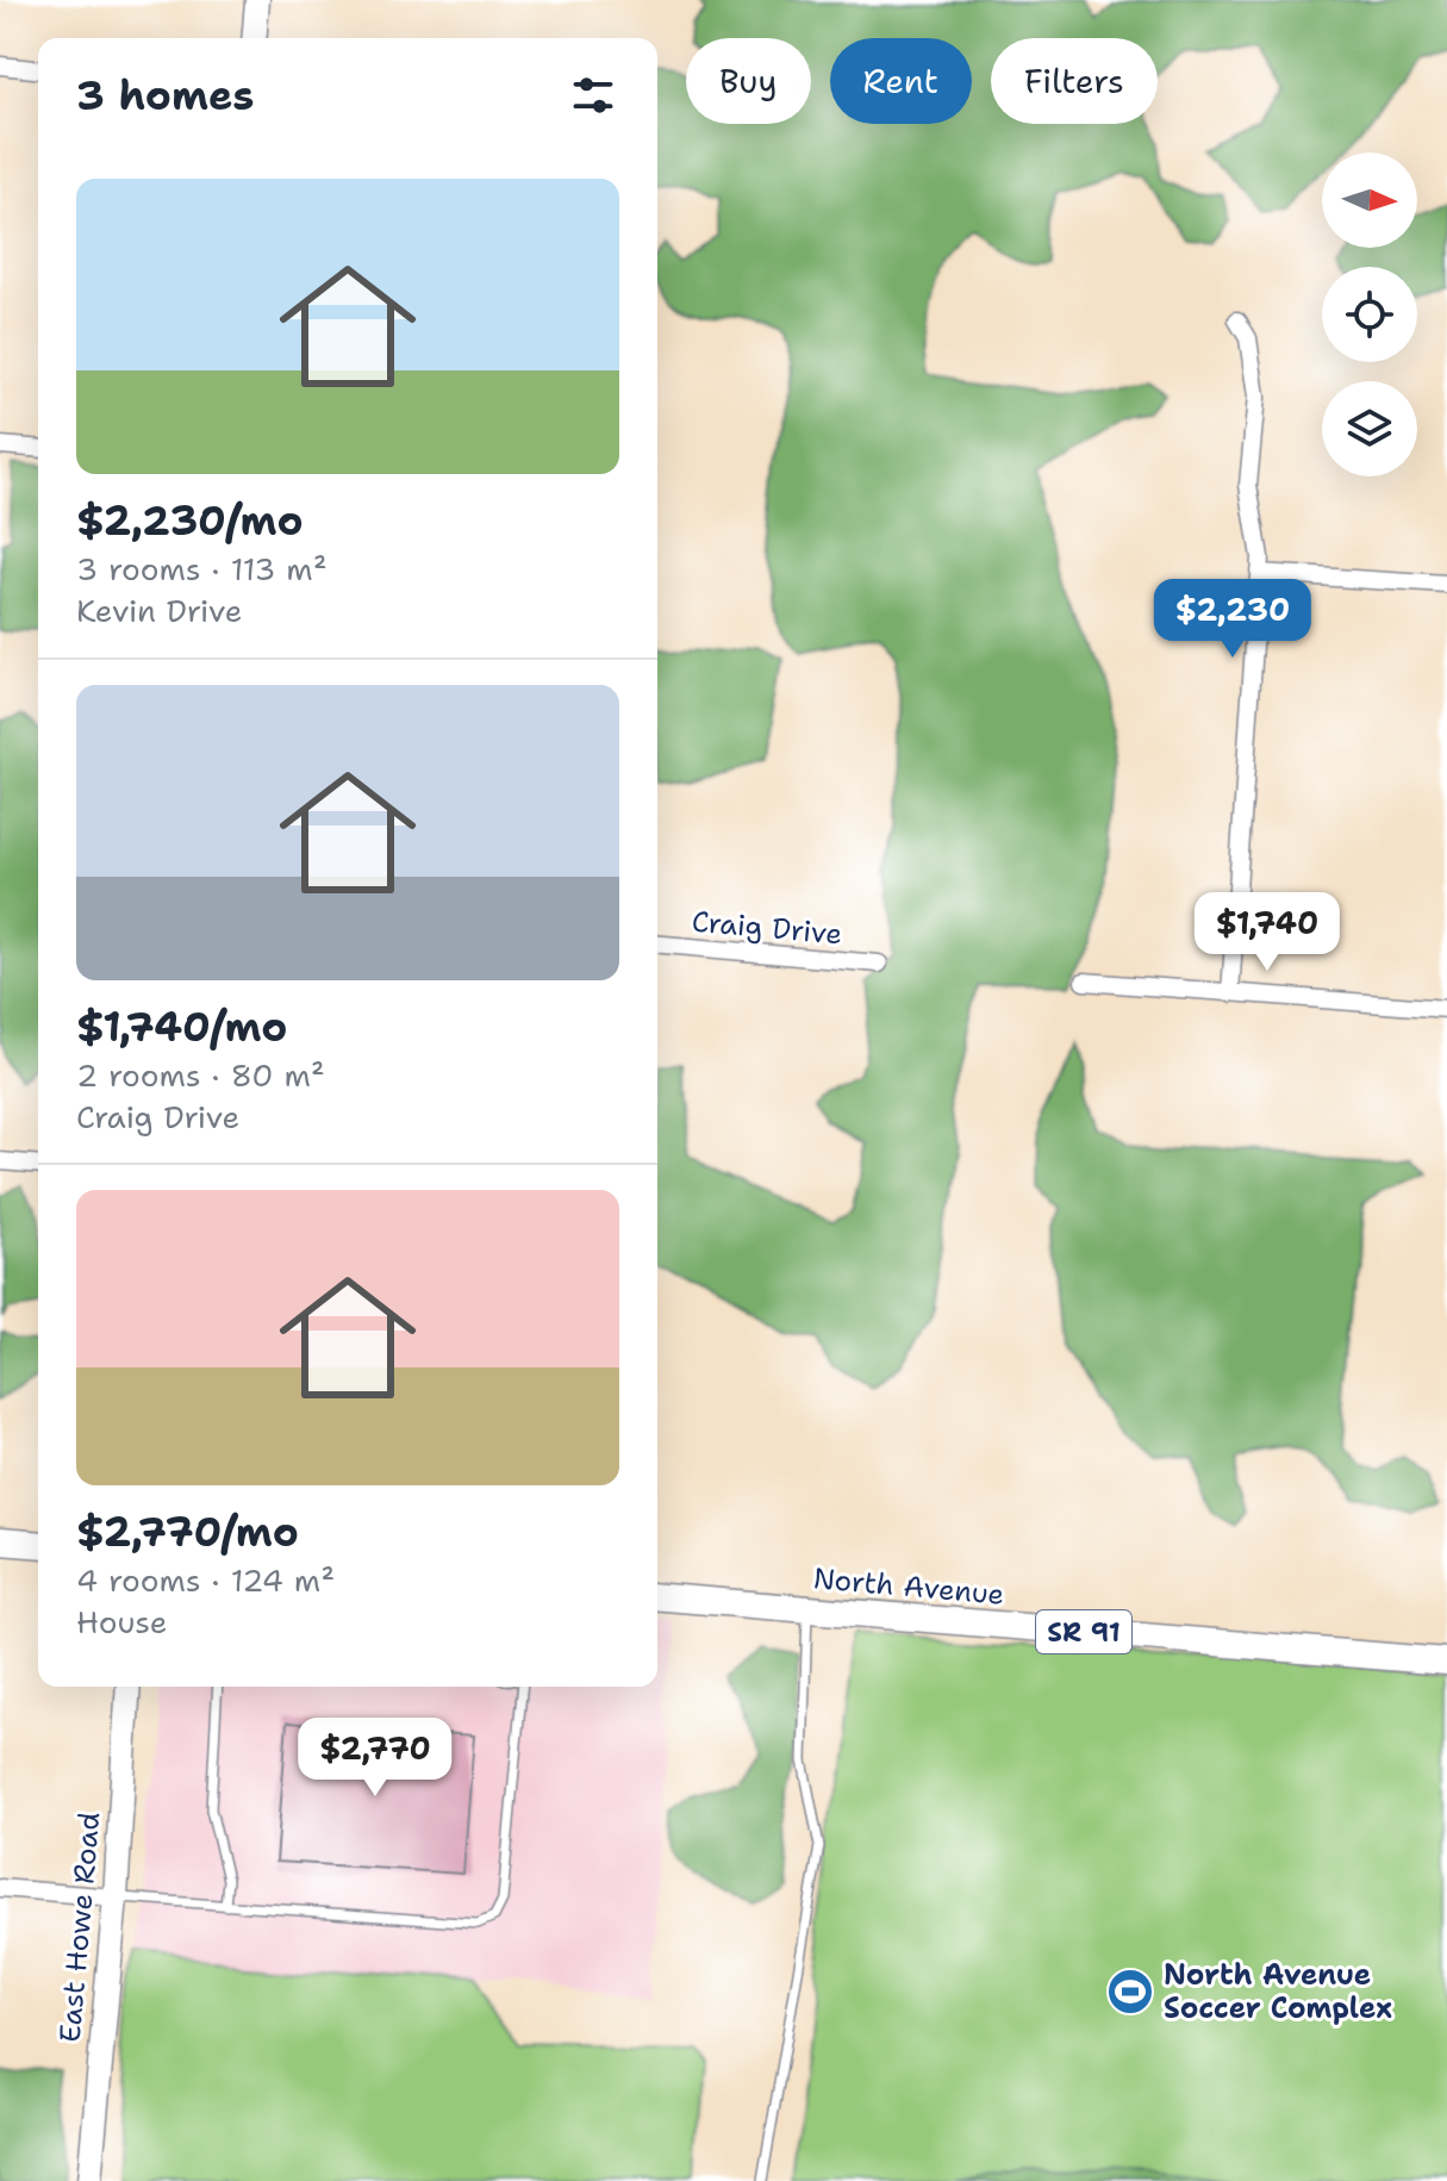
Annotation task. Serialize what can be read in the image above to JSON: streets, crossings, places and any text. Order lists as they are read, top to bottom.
{
  "streets": {
    "main road": ["North Avenue", "SR 91", "East Howe Road"],
    "street": ["Craig Drive"]
  },
  "places": {
    "sports": ["North Avenue Soccer Complex"]
  },
  "north": "right",
  "page": {
    "chip": ["Buy", "Rent", "Filters"],
    "heading": "3 homes",
    "list": [
      {
        "name": "$2,230/mo",
        "note": "3 rooms · 113 m² · Kevin Drive"
      },
      {
        "name": "$1,740/mo",
        "note": "2 rooms · 80 m² · Craig Drive"
      },
      {
        "name": "$2,770/mo",
        "note": "4 rooms · 124 m² · House"
      }
    ],
    "price": ["$2,230", "$1,740", "$2,770"]
  }
}
